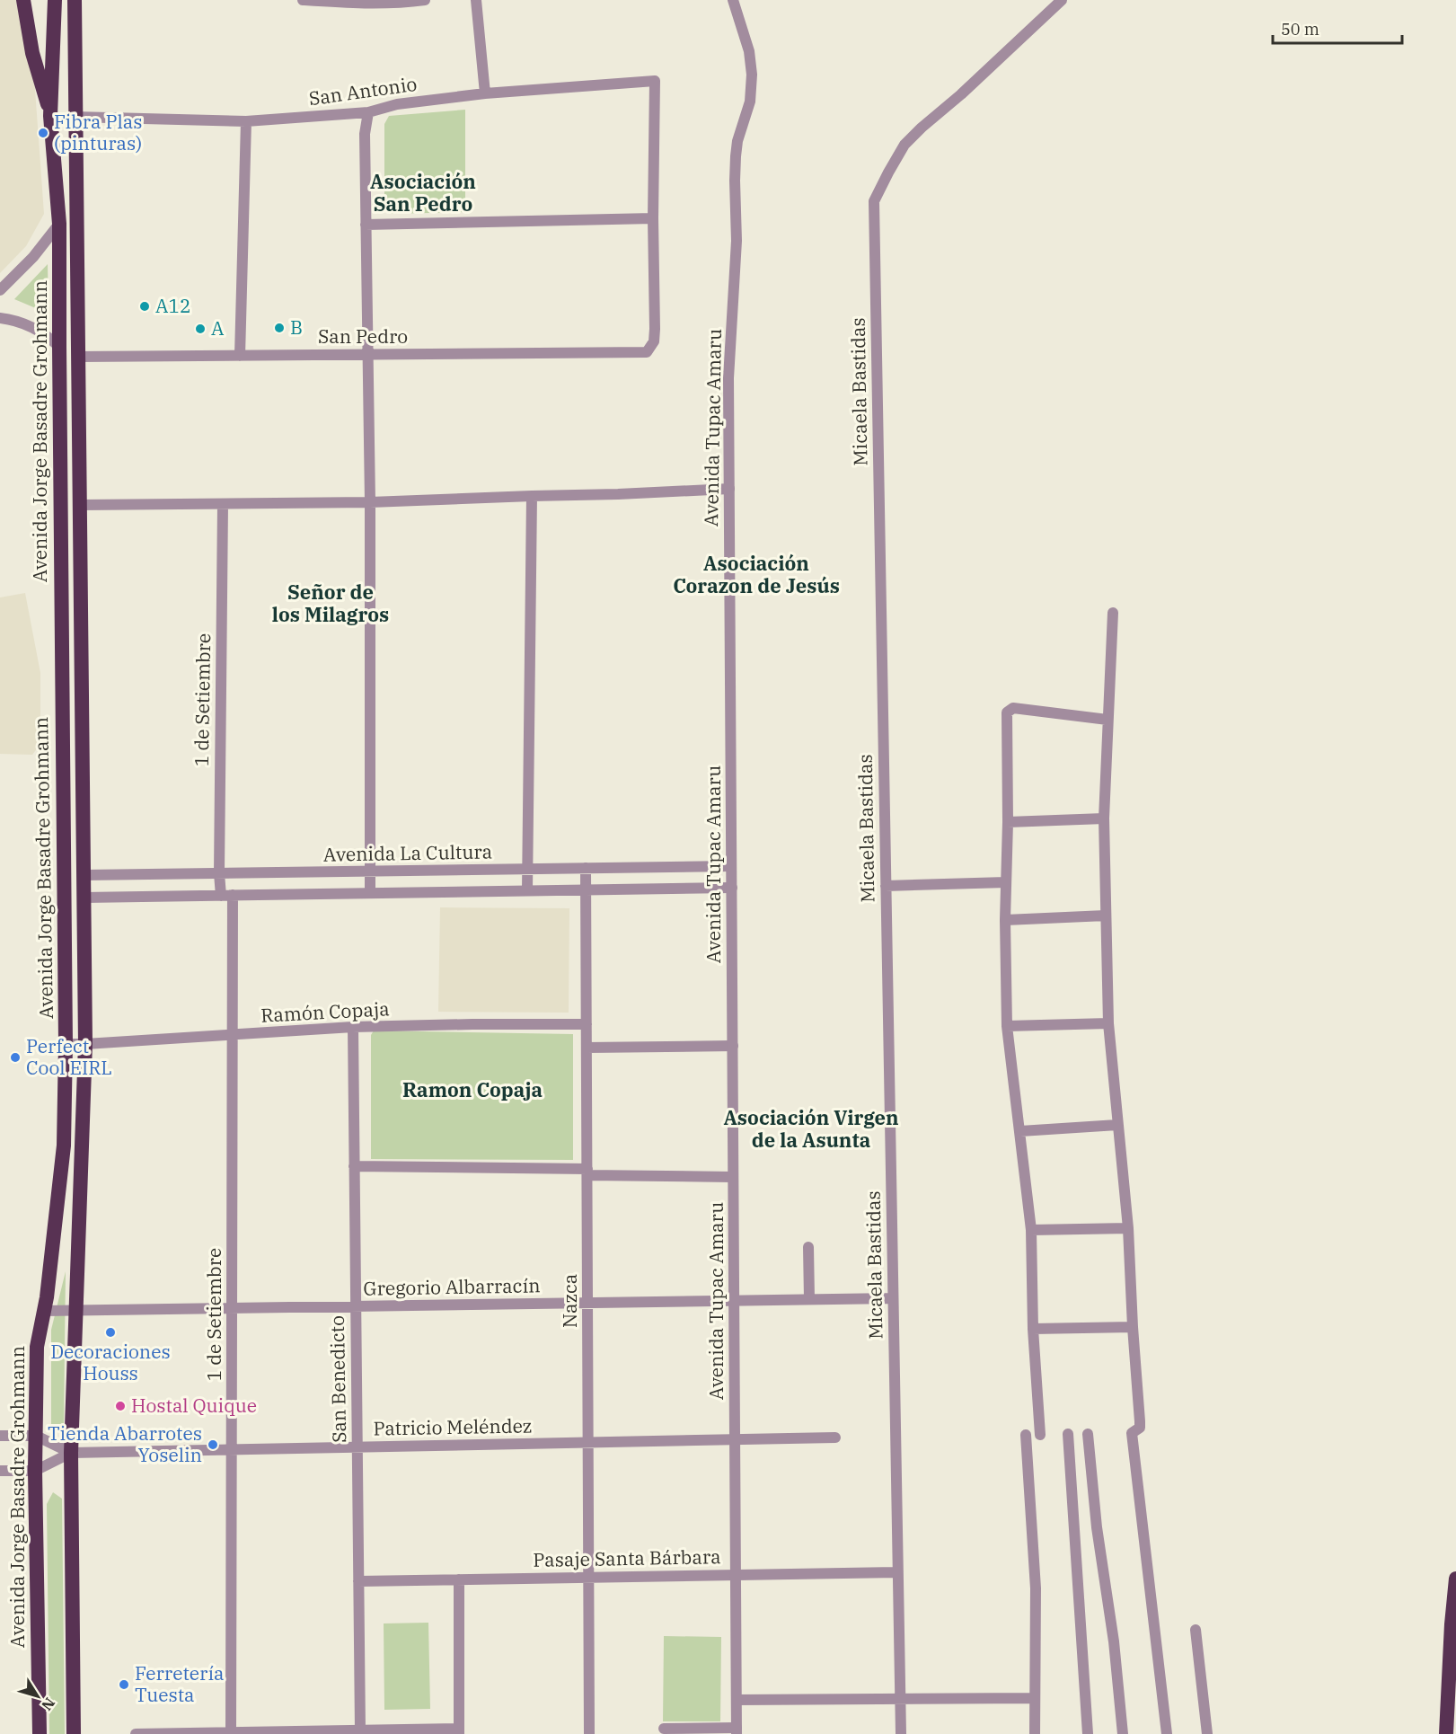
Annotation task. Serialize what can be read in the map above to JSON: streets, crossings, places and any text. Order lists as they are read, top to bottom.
{
  "streets": {
    "highway": ["Avenida Jorge Basadre Grohmann"],
    "street": [
      "San Antonio",
      "San Pedro",
      "Micaela Bastidas",
      "Avenida Tupac Amaru",
      "1 de Setiembre",
      "Avenida La Cultura",
      "Ramón Copaja",
      "Gregorio Albarracín",
      "Nazca",
      "San Benedicto",
      "Patricio Meléndez",
      "Pasaje Santa Bárbara"
    ]
  },
  "crossings": [
    ["San Antonio", "San Pedro"],
    ["San Antonio", "Avenida Jorge Basadre Grohmann"],
    ["San Pedro", "Avenida Jorge Basadre Grohmann"],
    ["Micaela Bastidas", "Gregorio Albarracín"],
    ["Micaela Bastidas", "Pasaje Santa Bárbara"],
    ["Avenida Tupac Amaru", "Avenida La Cultura"],
    ["Avenida Tupac Amaru", "Gregorio Albarracín"],
    ["Avenida Tupac Amaru", "Patricio Meléndez"],
    ["Avenida Tupac Amaru", "Pasaje Santa Bárbara"],
    ["Avenida Jorge Basadre Grohmann", "Avenida La Cultura"],
    ["Avenida Jorge Basadre Grohmann", "Ramón Copaja"],
    ["Avenida Jorge Basadre Grohmann", "Gregorio Albarracín"],
    ["Avenida Jorge Basadre Grohmann", "Patricio Meléndez"],
    ["1 de Setiembre", "Avenida La Cultura"],
    ["1 de Setiembre", "Ramón Copaja"],
    ["1 de Setiembre", "Gregorio Albarracín"],
    ["1 de Setiembre", "Patricio Meléndez"],
    ["Avenida La Cultura", "Nazca"],
    ["Ramón Copaja", "Nazca"],
    ["Ramón Copaja", "San Benedicto"],
    ["Gregorio Albarracín", "Nazca"],
    ["Gregorio Albarracín", "San Benedicto"],
    ["Nazca", "Patricio Meléndez"],
    ["Nazca", "Pasaje Santa Bárbara"],
    ["San Benedicto", "Patricio Meléndez"],
    ["San Benedicto", "Pasaje Santa Bárbara"]
  ],
  "districts": [
    "Asociación San Pedro",
    "Asociación Corazon de Jesús",
    "Señor de los Milagros",
    "Ramon Copaja",
    "Asociación Virgen de la Asunta"
  ],
  "places": [
    "Fibra Plas (pinturas)",
    "A12",
    "B",
    "A",
    "Perfect Cool EIRL",
    "Decoraciones Houss",
    "Hostal Quique",
    "Tienda Abarrotes Yoselin",
    "Ferretería Tuesta"
  ],
  "scale_bar": "50 m",
  "north": "bottom right"
}
